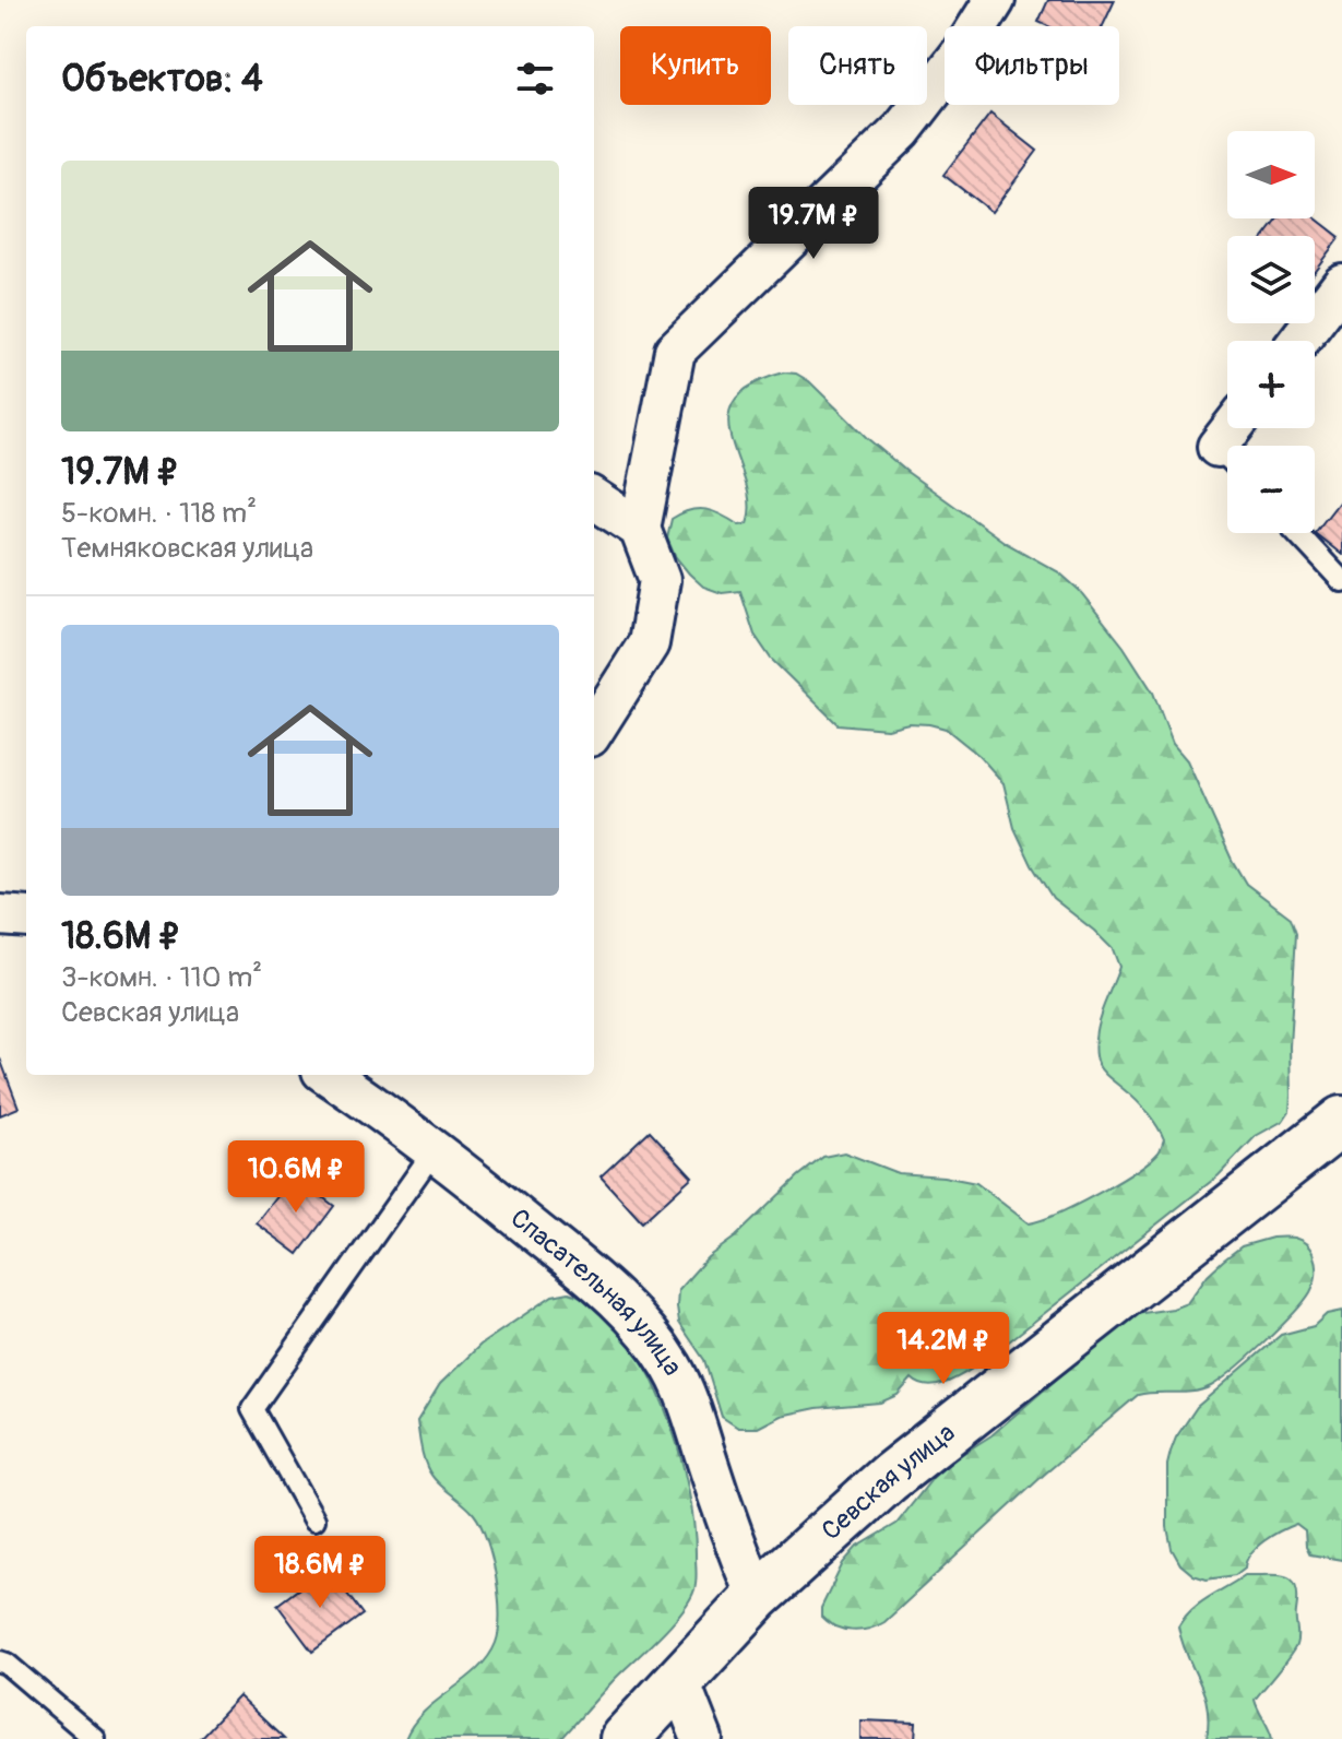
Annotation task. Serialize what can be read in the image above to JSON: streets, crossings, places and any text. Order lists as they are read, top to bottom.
{
  "streets": {
    "street": ["Спасательная улица", "Севская улица"]
  },
  "crossings": [
    ["Спасательная улица", "Севская улица"]
  ],
  "north": "right",
  "page": {
    "chip": ["Купить", "Снять", "Фильтры"],
    "heading": "Объектов: 4",
    "map_buttons": ["+", "−"],
    "list": [
      {
        "name": "19.7M ₽",
        "note": "5-комн. · 118 m² · Темняковская улица"
      },
      {
        "name": "18.6M ₽",
        "note": "3-комн. · 110 m² · Севская улица"
      }
    ],
    "price": [
      "19.7M ₽",
      "10.6M ₽",
      "14.2M ₽",
      "18.6M ₽"
    ]
  }
}
